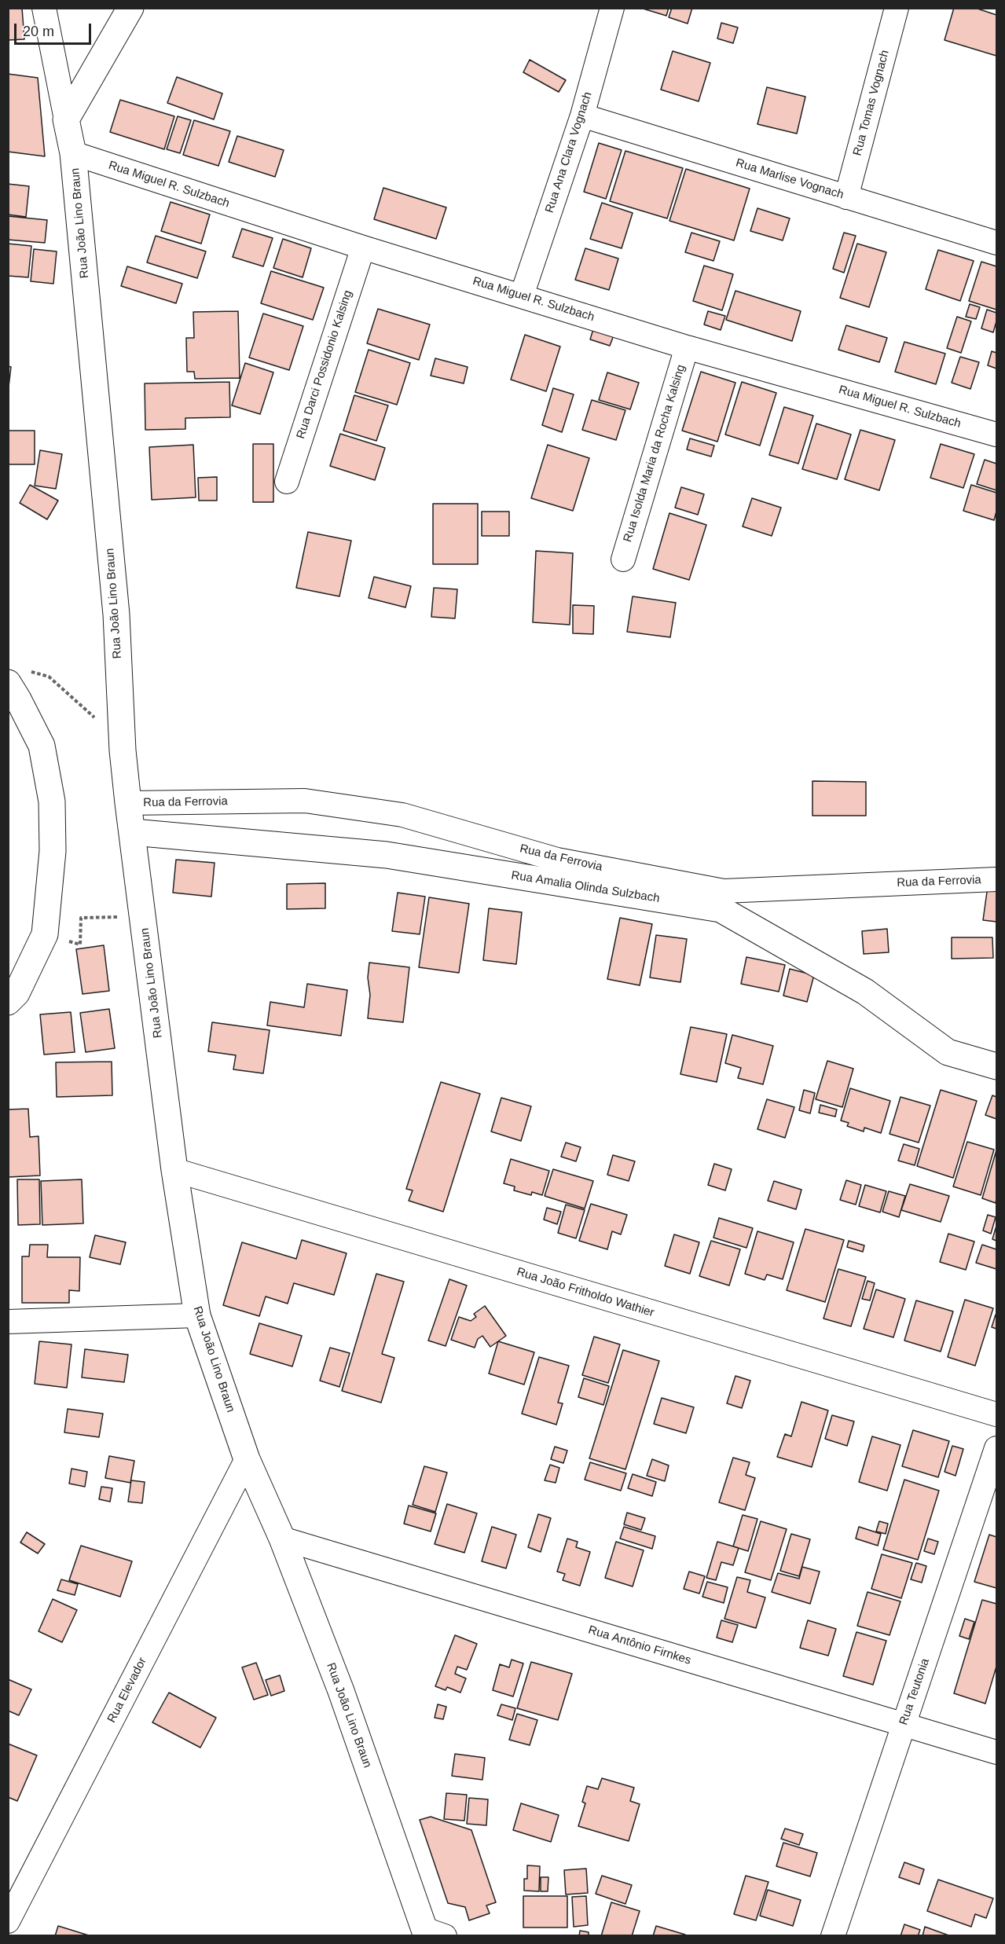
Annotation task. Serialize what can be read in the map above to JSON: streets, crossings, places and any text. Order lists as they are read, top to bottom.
{
  "streets": {
    "street": [
      "Rua Tomas Vognach",
      "Rua Ana Clara Vognach",
      "Rua Marlise Vognach",
      "Rua Miguel R. Sulzbach",
      "Rua João Lino Braun",
      "Rua Darci Possidonio Kalsing",
      "Rua Isolda Maria da Rocha Kalsing",
      "Rua da Ferrovia",
      "Rua Amalia Olinda Sulzbach",
      "Rua João Fritholdo Wathier",
      "Rua Antônio Firnkes",
      "Rua Elevador",
      "Rua Teutonia"
    ]
  },
  "crossings": [
    ["Rua Tomas Vognach", "Rua Marlise Vognach"],
    ["Rua Ana Clara Vognach", "Rua Marlise Vognach"],
    ["Rua Ana Clara Vognach", "Rua Miguel R. Sulzbach"],
    ["Rua Miguel R. Sulzbach", "Rua João Lino Braun"],
    ["Rua Miguel R. Sulzbach", "Rua Darci Possidonio Kalsing"],
    ["Rua Miguel R. Sulzbach", "Rua Isolda Maria da Rocha Kalsing"],
    ["Rua João Lino Braun", "Rua da Ferrovia"],
    ["Rua João Lino Braun", "Rua Amalia Olinda Sulzbach"],
    ["Rua João Lino Braun", "Rua João Fritholdo Wathier"],
    ["Rua João Lino Braun", "Rua Antônio Firnkes"],
    ["Rua João Lino Braun", "Rua Elevador"],
    ["Rua da Ferrovia", "Rua Amalia Olinda Sulzbach"],
    ["Rua Antônio Firnkes", "Rua Teutonia"]
  ],
  "scale_bar": "20 m"
}
